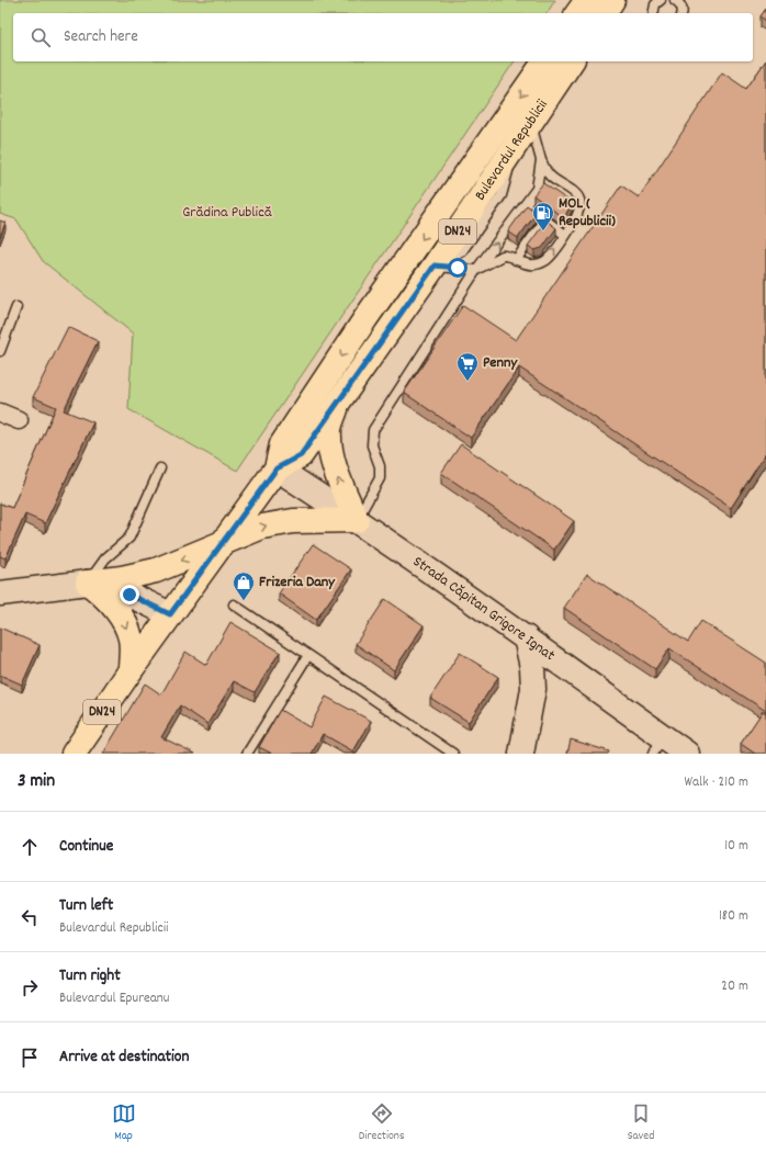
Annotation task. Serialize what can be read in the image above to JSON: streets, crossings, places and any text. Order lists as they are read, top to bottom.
{
  "streets": {
    "main road": ["Bulevardul Republicii", "DN24", "Strada Căpitan Grigore Ignat"]
  },
  "crossings": [
    ["Bulevardul Republicii", "Strada Căpitan Grigore Ignat"]
  ],
  "parks": ["Grădina Publică"],
  "places": {
    "fuel station": ["MOL ( Republicii)"],
    "supermarket": ["Penny"],
    "shop": ["Frizeria Dany"]
  },
  "page": {
    "search": "Search here",
    "heading": ["3 min", "Walk · 210 m"],
    "list": [
      ["Continue", "10 m"],
      ["Turn left", "Bulevardul Republicii", "180 m"],
      ["Turn right", "Bulevardul Epureanu", "20 m"],
      "Arrive at destination"
    ],
    "nav": ["Map", "Directions", "Saved"]
  }
}
